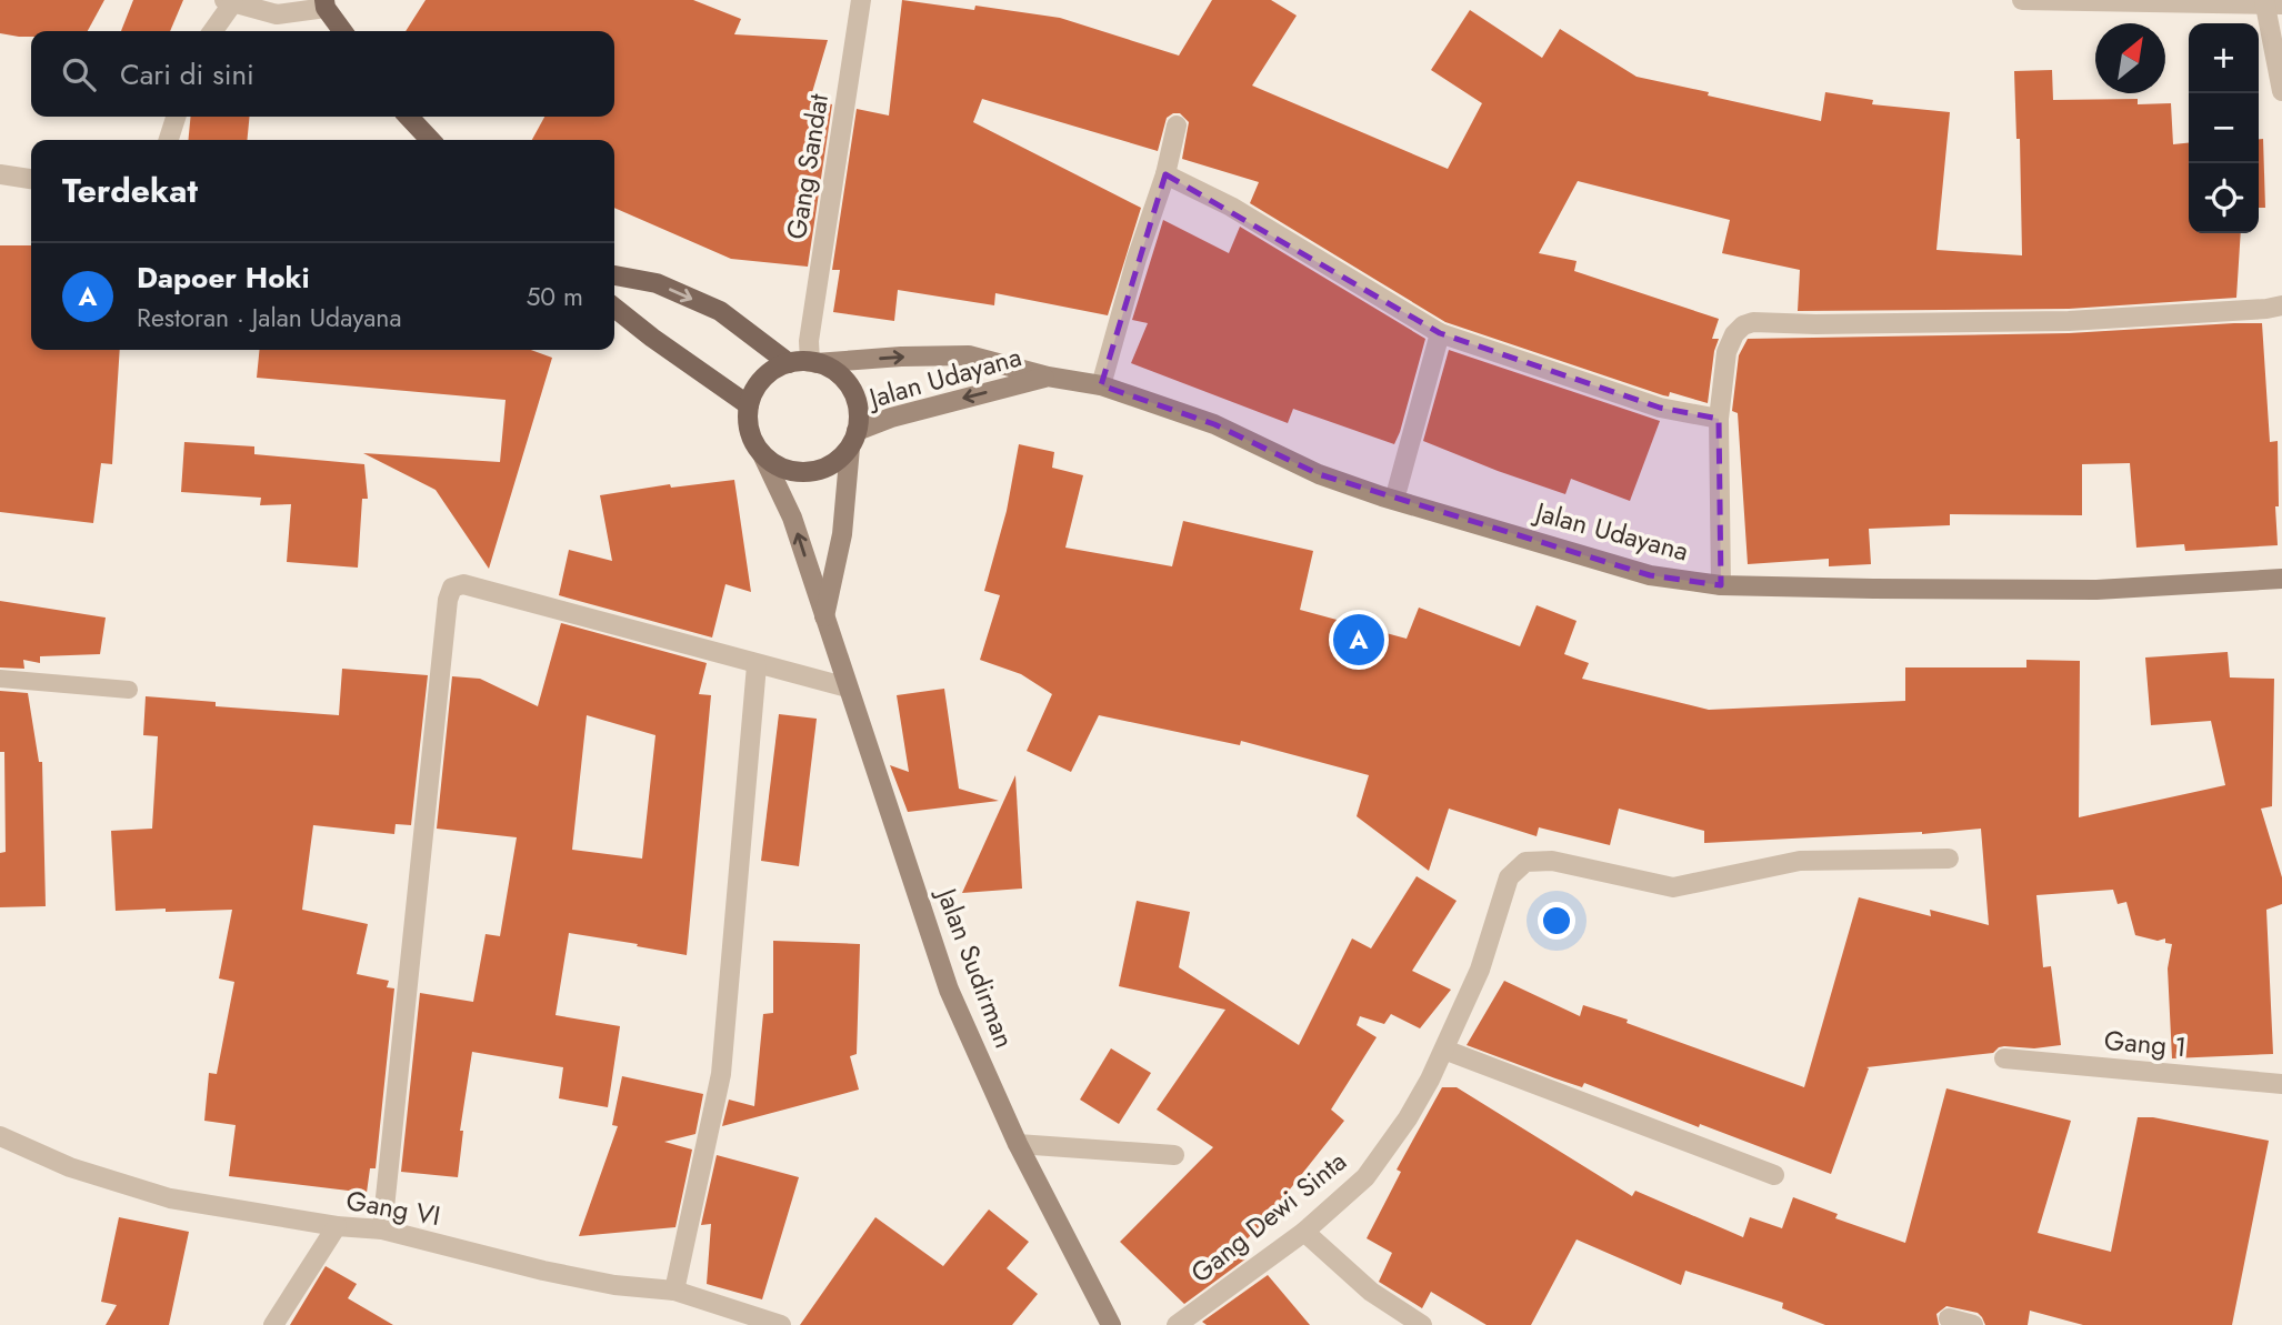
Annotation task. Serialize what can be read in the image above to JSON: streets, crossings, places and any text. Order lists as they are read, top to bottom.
{
  "streets": {
    "street": [
      "Gang Sandat",
      "Jalan Udayana",
      "Jalan Sudirman",
      "Gang 1",
      "Gang VI",
      "Gang Dewi Sinta"
    ]
  },
  "crossings": [
    ["Gang Sandat", "Jalan Udayana"],
    ["Gang Sandat", "Jalan Sudirman"],
    ["Jalan Udayana", "Jalan Sudirman"]
  ],
  "north": "top right",
  "page": {
    "map_buttons": ["+", "−"],
    "search": "Cari di sini",
    "heading": "Terdekat",
    "list": [
      {
        "mark": "A",
        "name": "Dapoer Hoki",
        "note": "Restoran · Jalan Udayana",
        "value": "50 m"
      }
    ],
    "pins": "A"
  }
}
